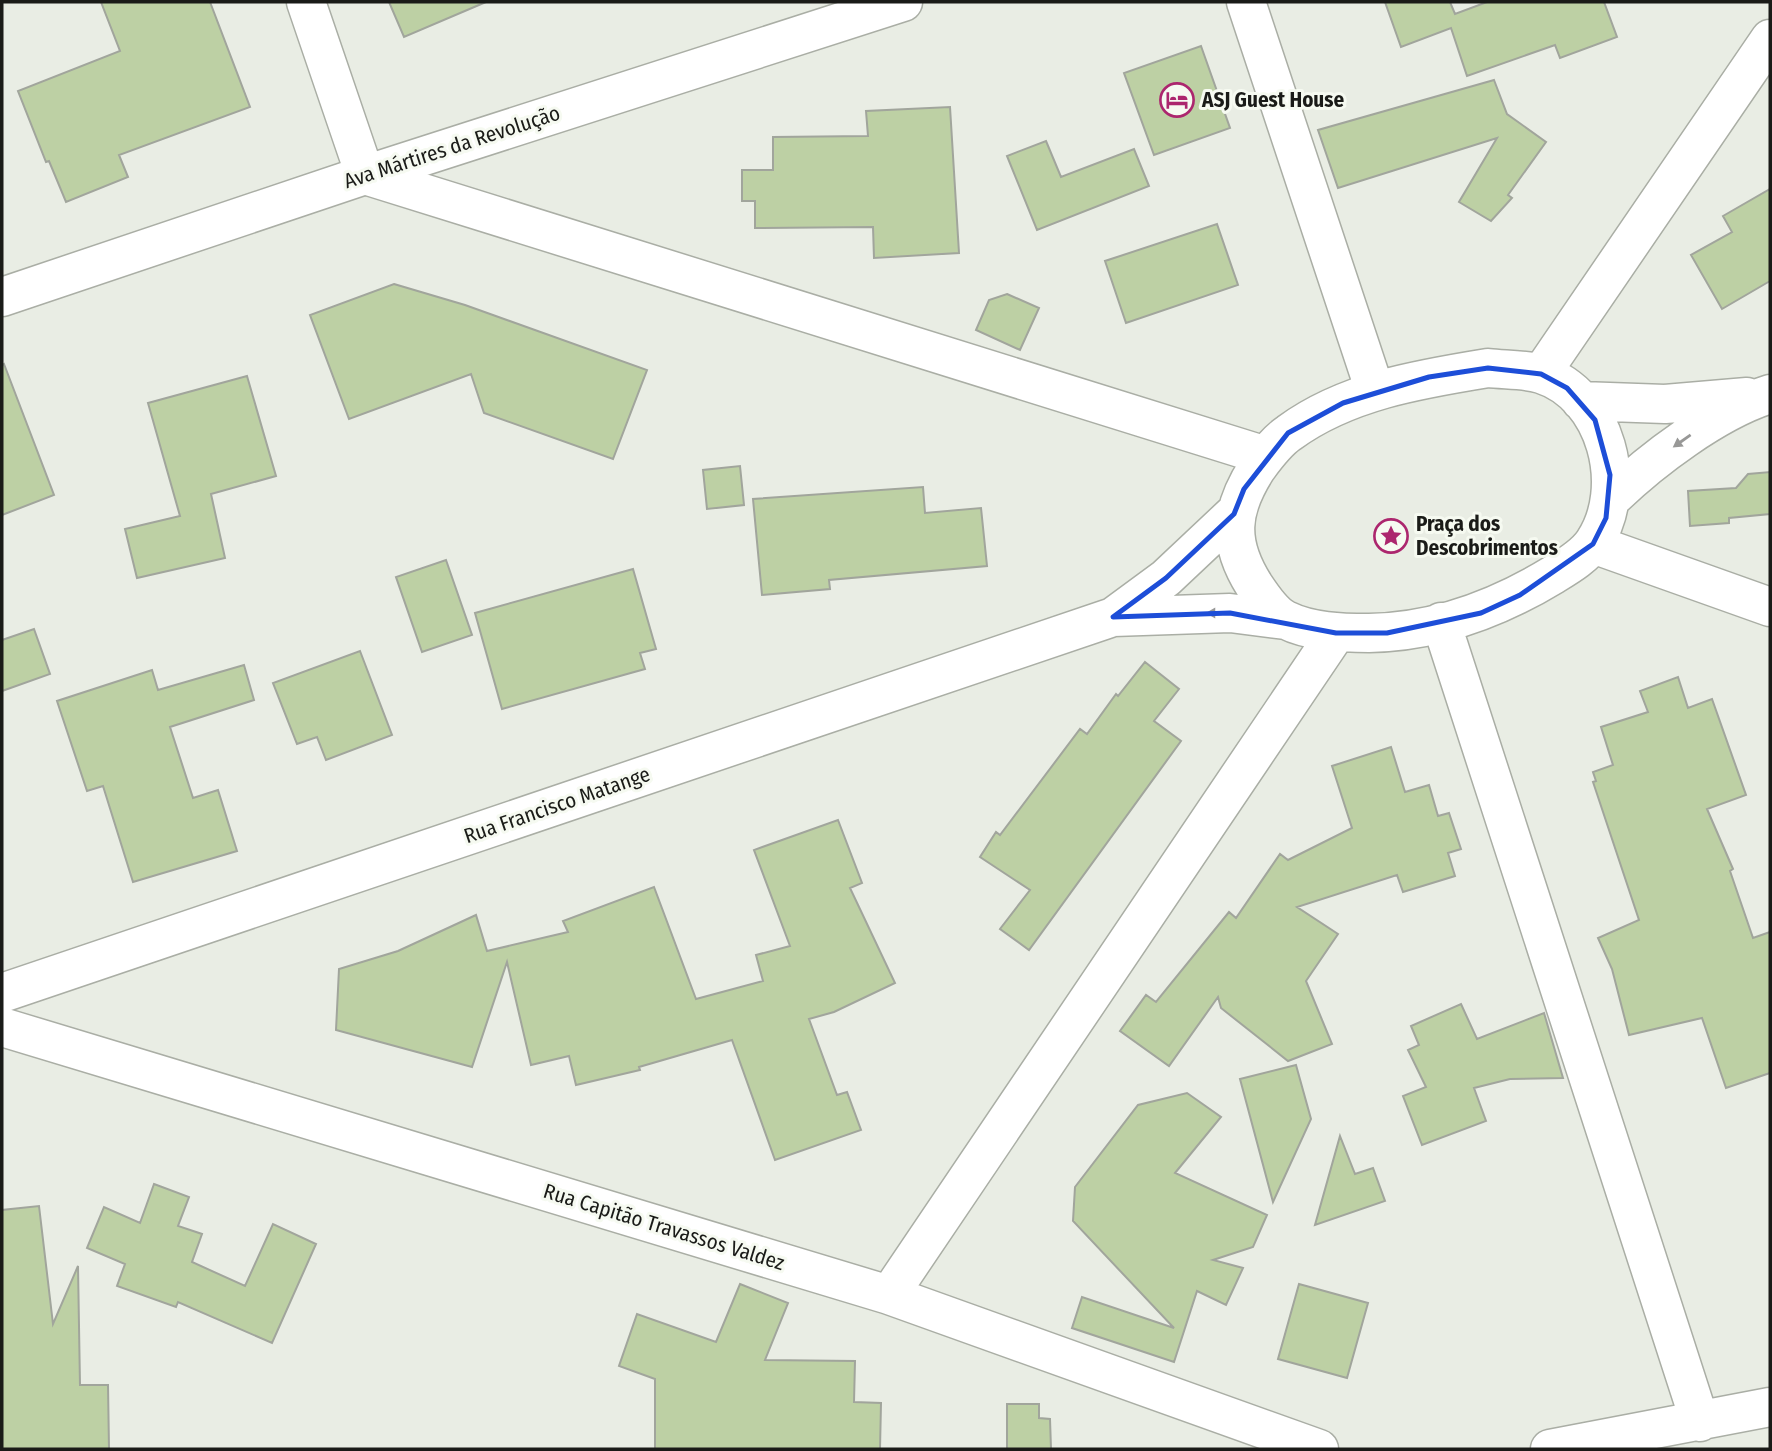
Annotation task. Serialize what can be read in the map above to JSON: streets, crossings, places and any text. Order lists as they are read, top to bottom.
{
  "streets": {
    "street": ["Ava Mártires da Revolução", "Rua Francisco Matange", "Rua Capitão Travassos Valdez"]
  },
  "places": {
    "hotel": ["ASJ Guest House"],
    "place": ["Praça dos Descobrimentos"]
  }
}
